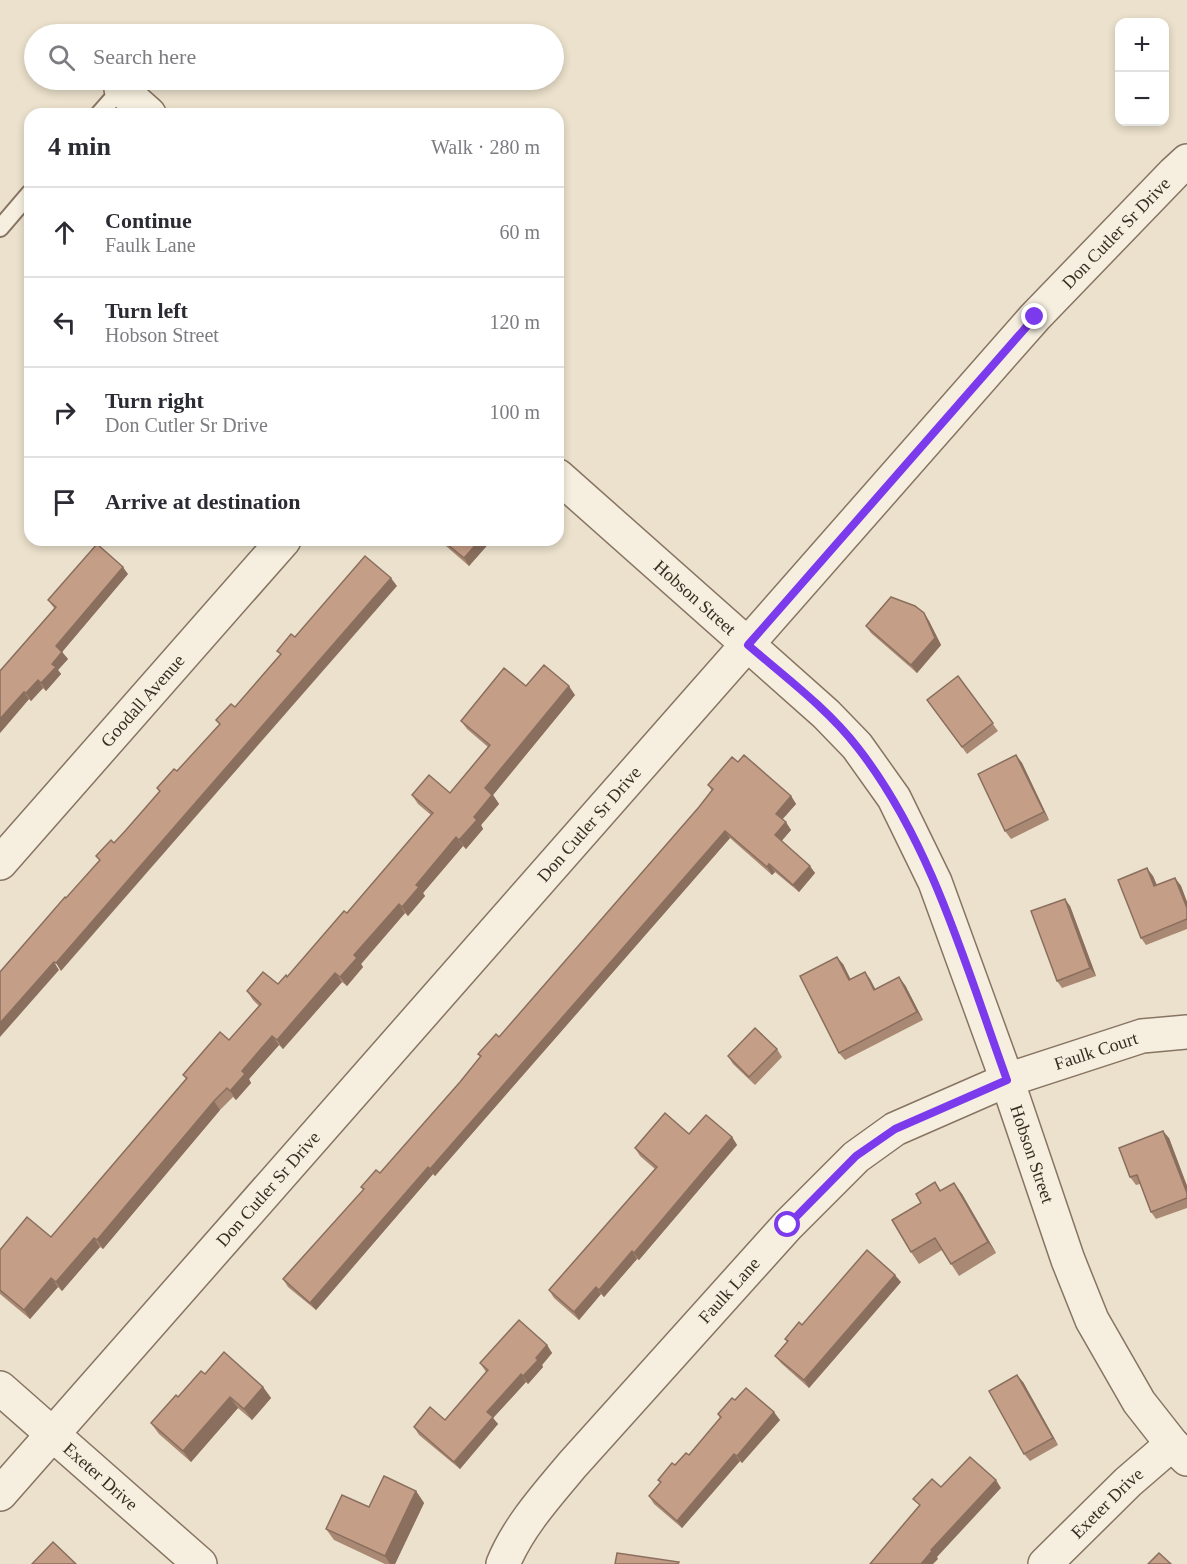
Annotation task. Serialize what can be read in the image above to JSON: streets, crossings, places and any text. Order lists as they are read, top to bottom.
{
  "streets": {
    "street": [
      "Don Cutler Sr Drive",
      "Hobson Street",
      "Goodall Avenue",
      "Faulk Court",
      "Faulk Lane",
      "Exeter Drive"
    ]
  },
  "crossings": [
    ["Don Cutler Sr Drive", "Hobson Street"],
    ["Don Cutler Sr Drive", "Exeter Drive"],
    ["Hobson Street", "Faulk Court"],
    ["Hobson Street", "Faulk Lane"],
    ["Hobson Street", "Exeter Drive"],
    ["Faulk Court", "Faulk Lane"]
  ],
  "page": {
    "map_buttons": ["+", "−"],
    "search": "Search here",
    "heading": ["4 min", "Walk · 280 m"],
    "list": [
      ["Continue", "Faulk Lane", "60 m"],
      ["Turn left", "Hobson Street", "120 m"],
      ["Turn right", "Don Cutler Sr Drive", "100 m"],
      "Arrive at destination"
    ]
  }
}
